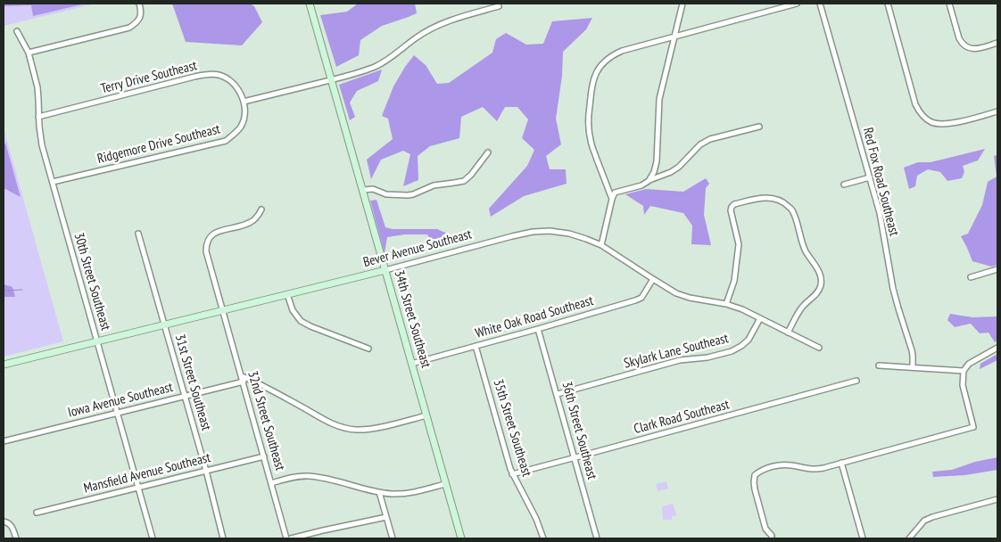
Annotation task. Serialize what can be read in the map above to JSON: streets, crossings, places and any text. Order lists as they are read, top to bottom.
{
  "streets": {
    "street": [
      "Terry Drive Southeast",
      "Ridgemore Drive Southeast",
      "Red Fox Road Southeast",
      "Bever Avenue Southeast",
      "30th Street Southeast",
      "White Oak Road Southeast",
      "34th Street Southeast",
      "Skylark Lane Southeast",
      "31st Street Southeast",
      "Iowa Avenue Southeast",
      "Clark Road Southeast",
      "32nd Street Southeast",
      "35th Street Southeast",
      "36th Street Southeast",
      "Mansfield Avenue Southeast"
    ]
  },
  "crossings": [
    ["Terry Drive Southeast", "Ridgemore Drive Southeast"],
    ["Terry Drive Southeast", "30th Street Southeast"],
    ["Ridgemore Drive Southeast", "30th Street Southeast"],
    ["Bever Avenue Southeast", "30th Street Southeast"],
    ["Bever Avenue Southeast", "White Oak Road Southeast"],
    ["Bever Avenue Southeast", "34th Street Southeast"],
    ["Bever Avenue Southeast", "Skylark Lane Southeast"],
    ["Bever Avenue Southeast", "31st Street Southeast"],
    ["Bever Avenue Southeast", "32nd Street Southeast"],
    ["30th Street Southeast", "Iowa Avenue Southeast"],
    ["30th Street Southeast", "Mansfield Avenue Southeast"],
    ["White Oak Road Southeast", "34th Street Southeast"],
    ["White Oak Road Southeast", "35th Street Southeast"],
    ["White Oak Road Southeast", "36th Street Southeast"],
    ["Skylark Lane Southeast", "36th Street Southeast"],
    ["31st Street Southeast", "Iowa Avenue Southeast"],
    ["31st Street Southeast", "Mansfield Avenue Southeast"],
    ["Iowa Avenue Southeast", "32nd Street Southeast"],
    ["Clark Road Southeast", "35th Street Southeast"],
    ["Clark Road Southeast", "36th Street Southeast"],
    ["32nd Street Southeast", "Mansfield Avenue Southeast"]
  ]
}
